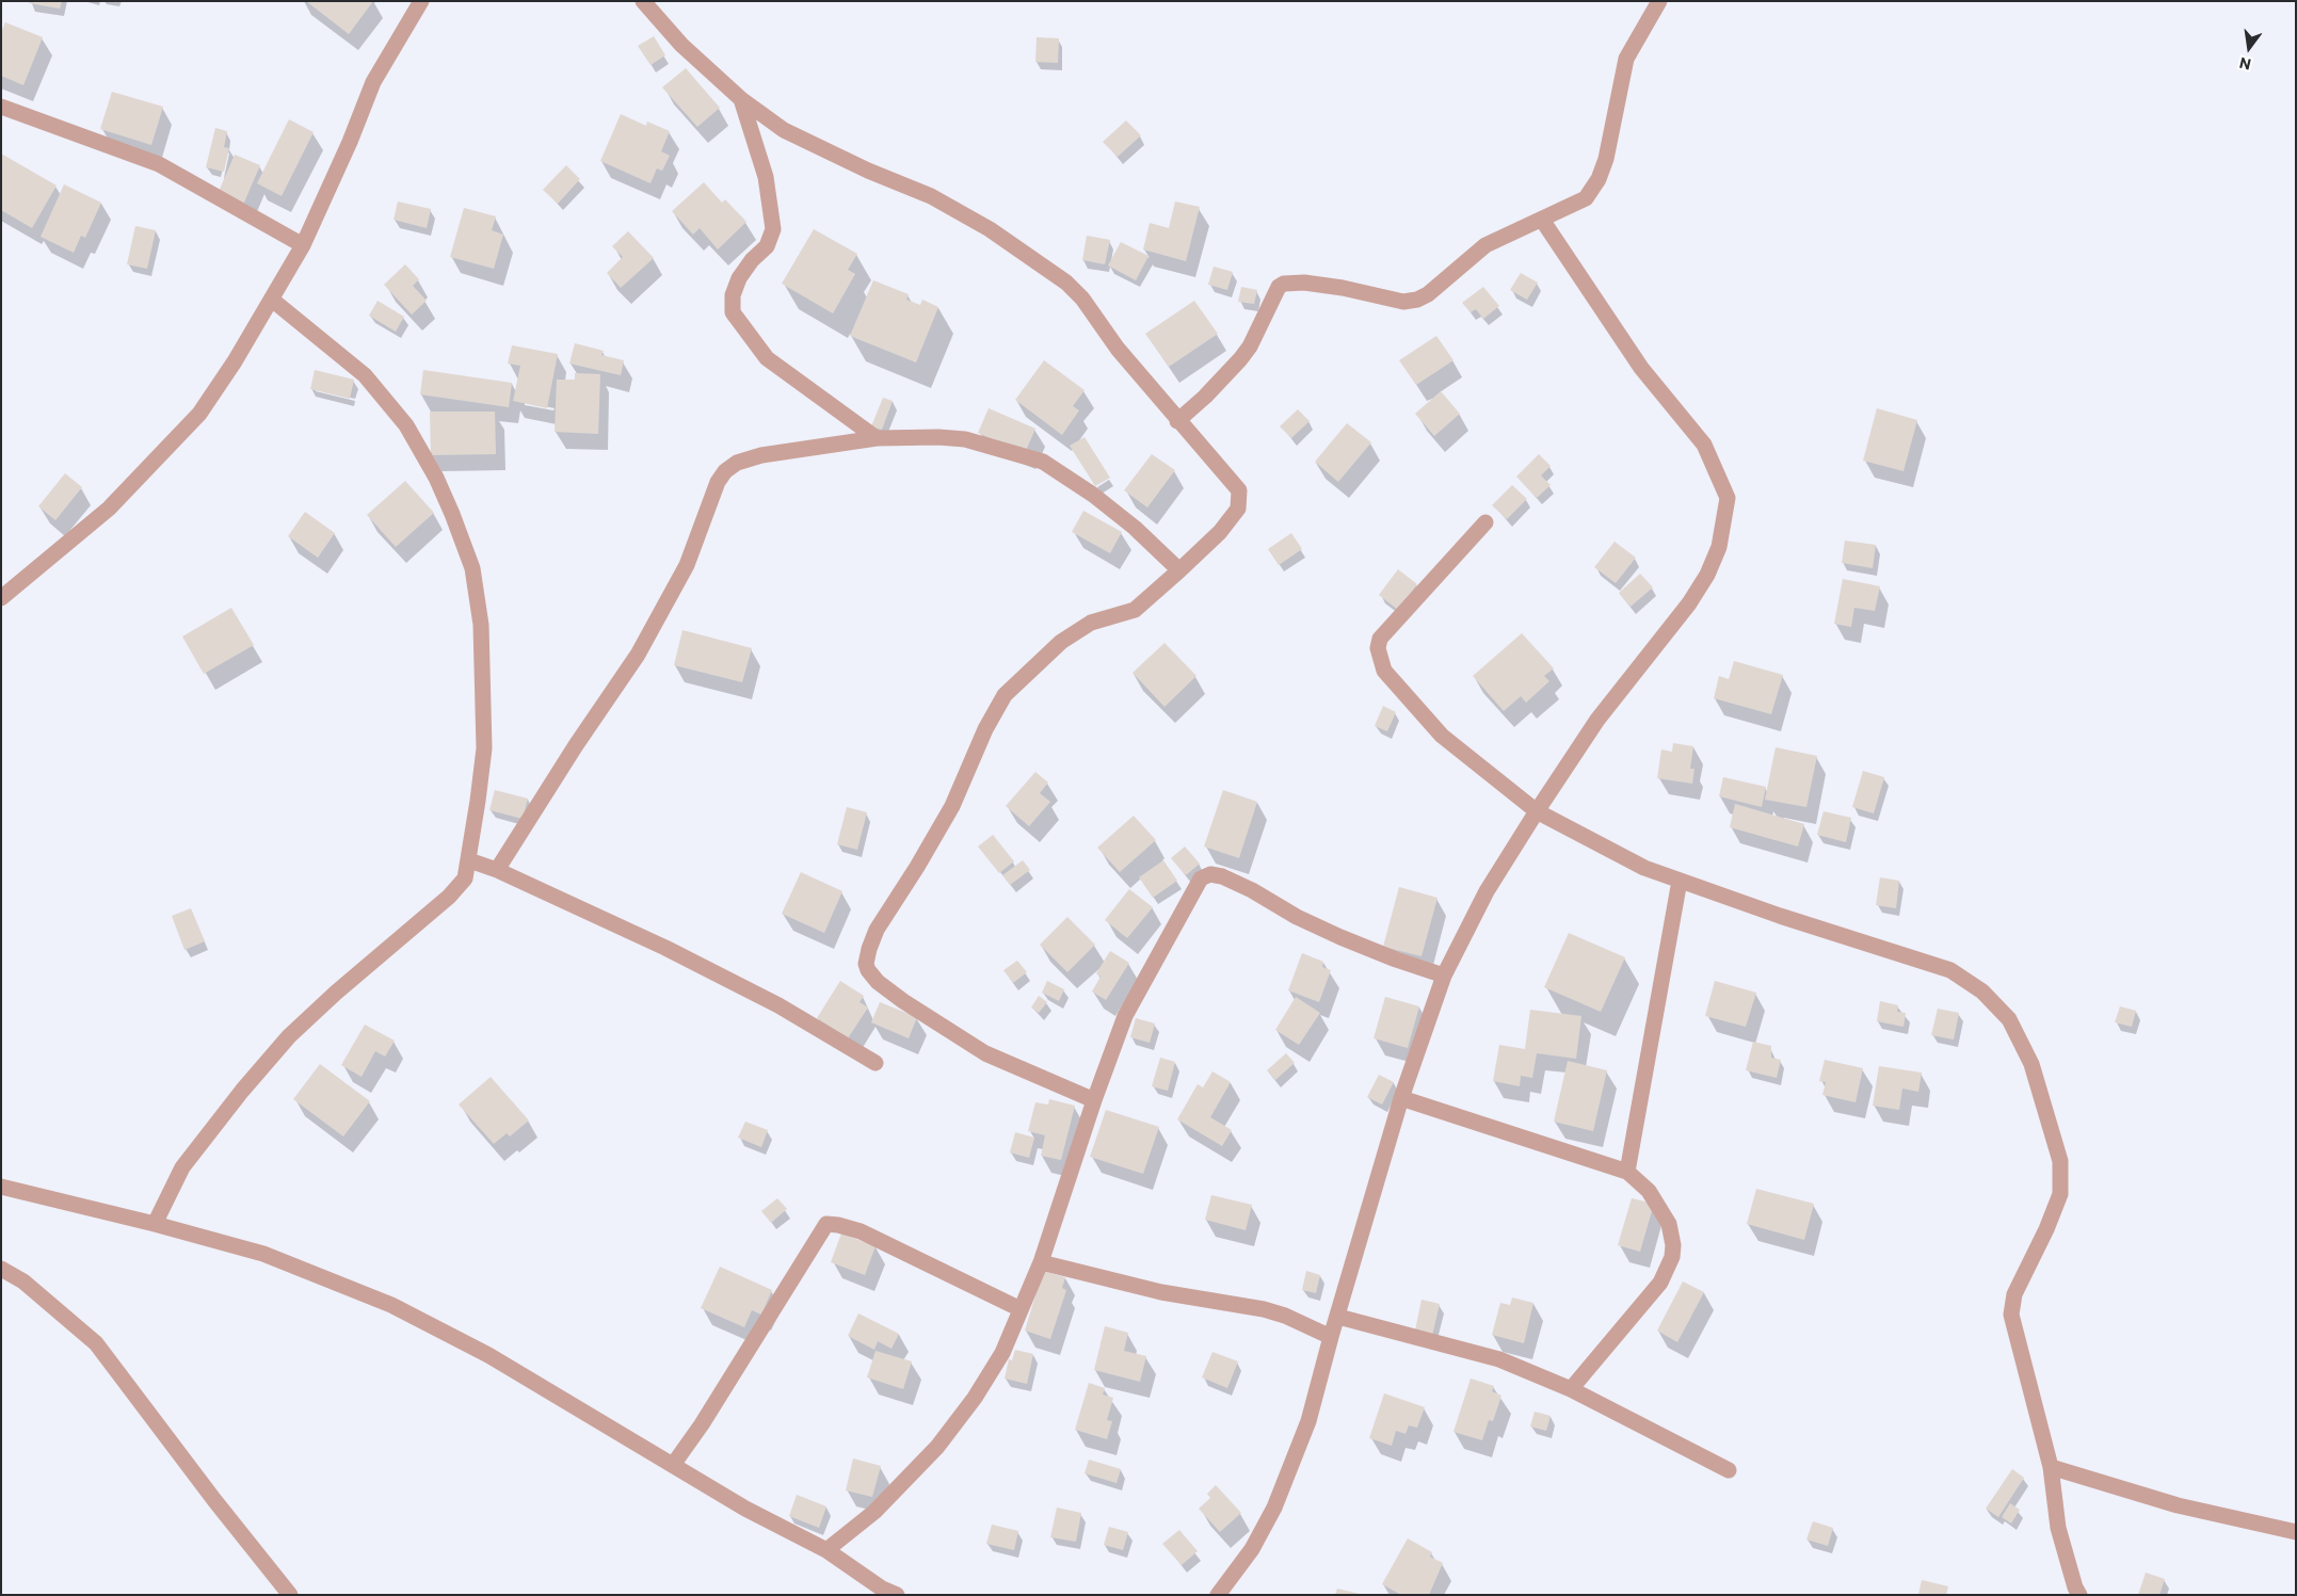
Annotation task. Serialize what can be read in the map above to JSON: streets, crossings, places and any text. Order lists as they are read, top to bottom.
{
  "north": "bottom"
}
